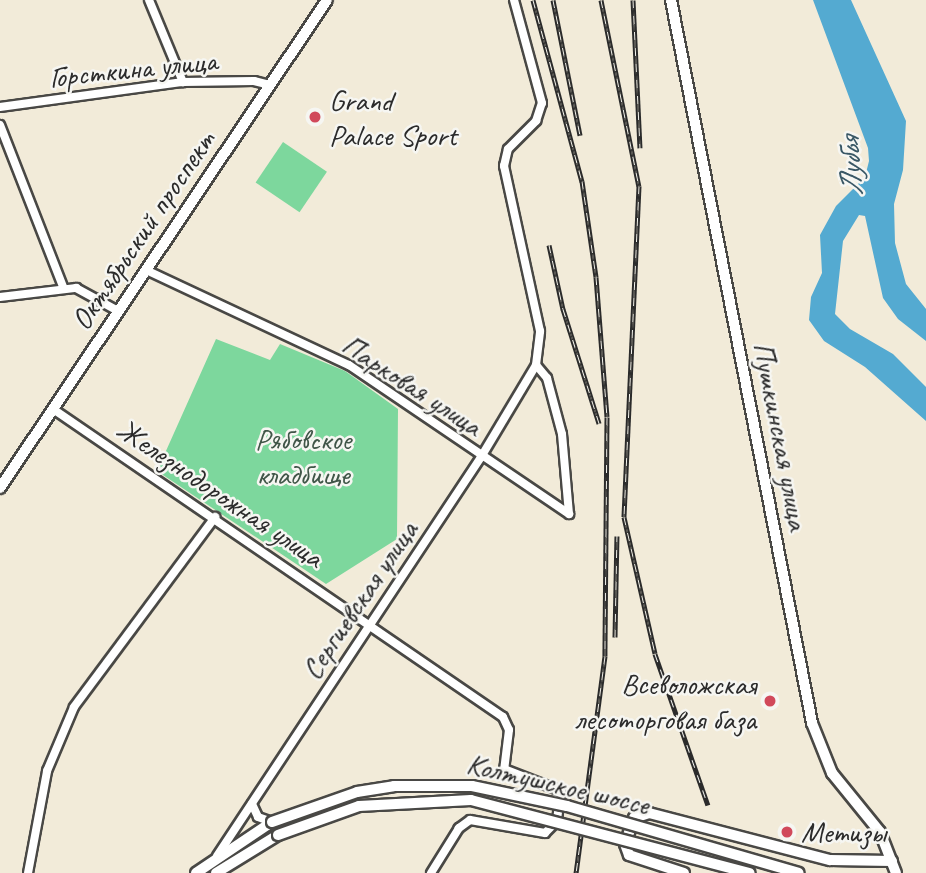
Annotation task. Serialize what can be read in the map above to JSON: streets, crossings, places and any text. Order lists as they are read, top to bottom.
{
  "streets": {
    "main road": ["Колтушское шоссе"],
    "street": [
      "Горсткина улица",
      "Октябрьский проспект",
      "Парковая улица",
      "Пушкинская улица",
      "Железнодорожная улица",
      "Сергиевская улица"
    ]
  },
  "crossings": [
    ["Горсткина улица", "Октябрьский проспект"],
    ["Октябрьский проспект", "Парковая улица"],
    ["Октябрьский проспект", "Железнодорожная улица"],
    ["Парковая улица", "Сергиевская улица"],
    ["Железнодорожная улица", "Сергиевская улица"],
    ["Сергиевская улица", "Колтушское шоссе"]
  ],
  "water": ["Лубья"],
  "parks": ["Рябовское кладбище"],
  "places": ["Grand Palace Sport", "Всеволожская лесоторговая база", "Метизы"]
}
